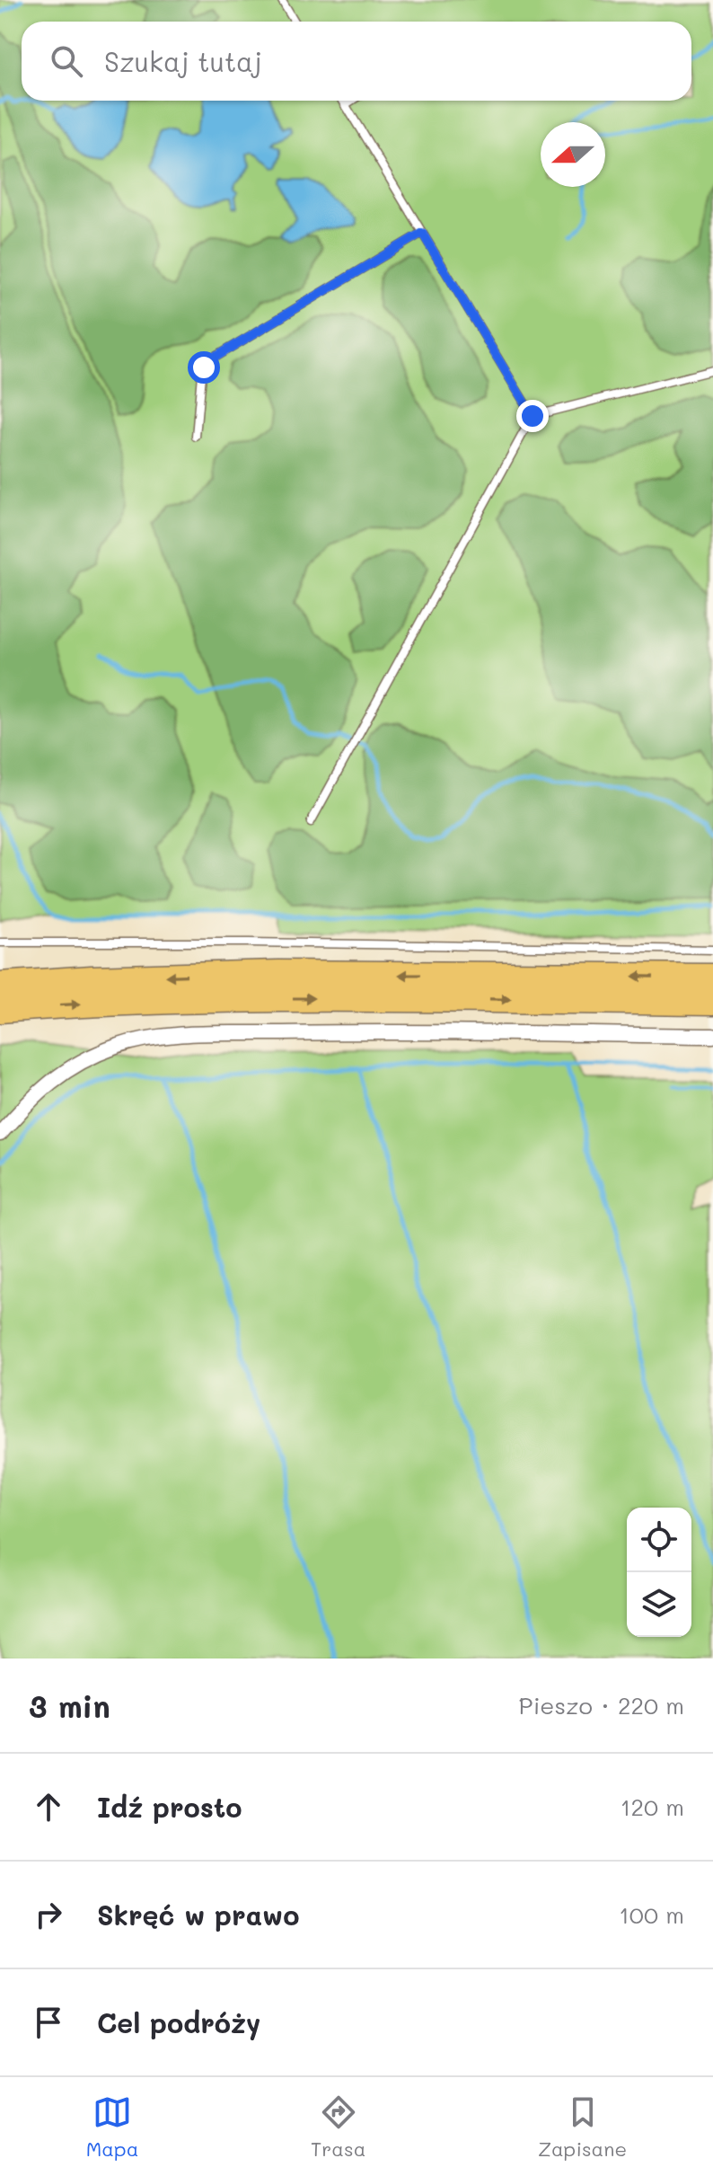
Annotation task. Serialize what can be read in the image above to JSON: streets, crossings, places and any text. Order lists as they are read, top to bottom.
{
  "north": "left",
  "page": {
    "search": "Szukaj tutaj",
    "heading": ["3 min", "Pieszo · 220 m"],
    "list": [
      ["Idź prosto", "120 m"],
      ["Skręć w prawo", "100 m"],
      "Cel podróży"
    ],
    "nav": ["Mapa", "Trasa", "Zapisane"]
  }
}
